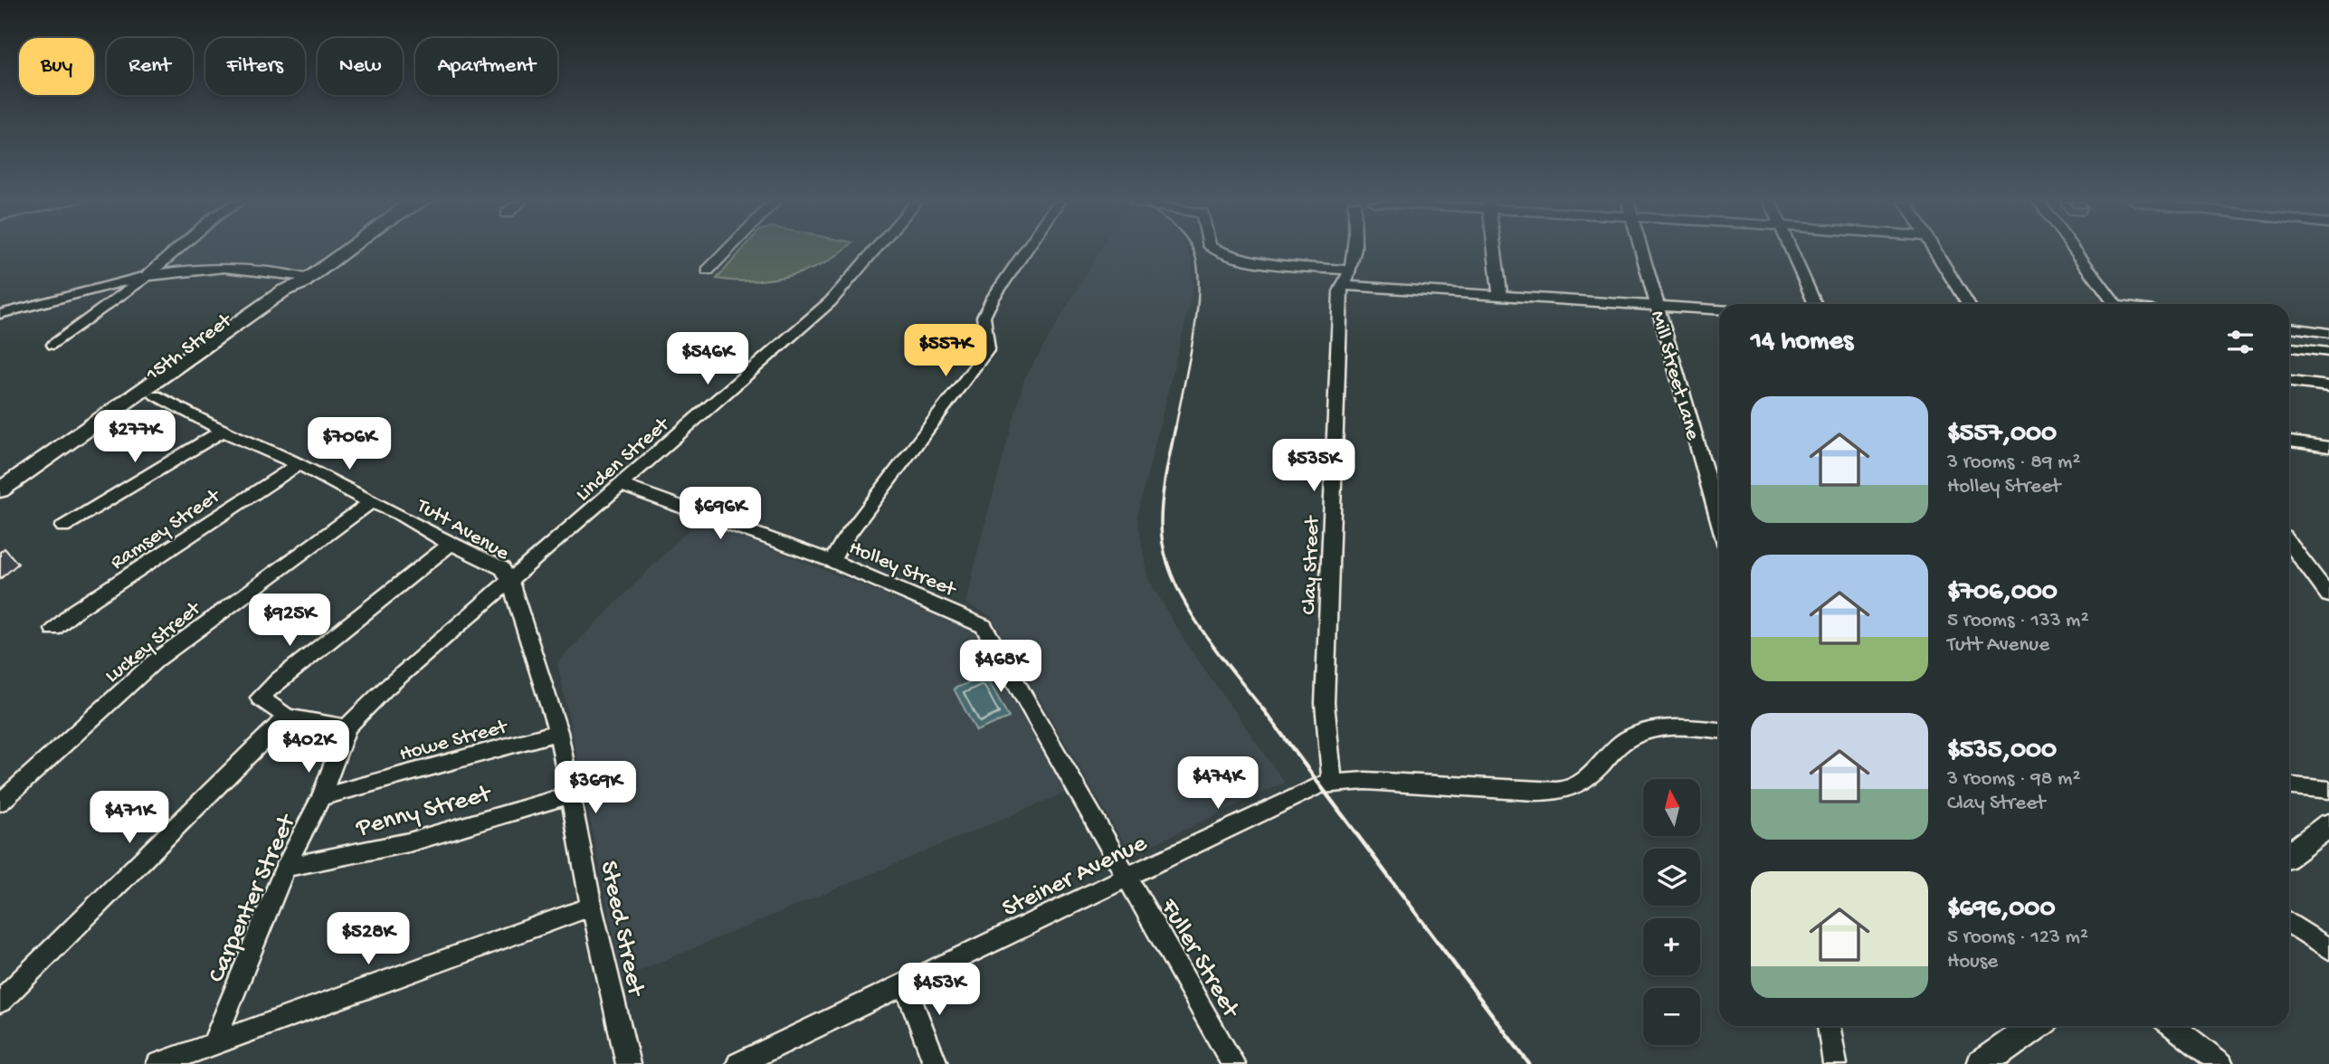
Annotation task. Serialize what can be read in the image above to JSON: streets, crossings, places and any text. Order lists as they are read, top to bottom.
{
  "streets": {
    "main road": ["15th Street"],
    "street": [
      "Mill Street Lane",
      "Linden Street",
      "Ramsey Street",
      "Tutt Avenue",
      "Clay Street",
      "Holley Street",
      "Luckey Street",
      "Howe Street",
      "Penny Street",
      "Steiner Avenue",
      "Carpenter Street",
      "Steed Street",
      "Fuller Street"
    ]
  },
  "crossings": [
    ["15th Street", "Tutt Avenue"],
    ["Linden Street", "Tutt Avenue"],
    ["Linden Street", "Carpenter Street"],
    ["Linden Street", "Steed Street"],
    ["Ramsey Street", "Tutt Avenue"],
    ["Tutt Avenue", "Luckey Street"],
    ["Tutt Avenue", "Carpenter Street"],
    ["Tutt Avenue", "Steed Street"],
    ["Clay Street", "Steiner Avenue"],
    ["Holley Street", "Steiner Avenue"],
    ["Holley Street", "Fuller Street"],
    ["Howe Street", "Carpenter Street"],
    ["Howe Street", "Steed Street"],
    ["Penny Street", "Carpenter Street"],
    ["Penny Street", "Steed Street"],
    ["Steiner Avenue", "Fuller Street"],
    ["Carpenter Street", "Steed Street"]
  ],
  "north": "top",
  "page": {
    "chip": [
      "Buy",
      "Rent",
      "Filters",
      "New",
      "Apartment"
    ],
    "heading": "14 homes",
    "price": [
      "$557K",
      "$546K",
      "$277K",
      "$706K",
      "$535K",
      "$696K",
      "$925K",
      "$468K",
      "$402K",
      "$474K",
      "$369K",
      "$471K",
      "$528K",
      "$453K"
    ],
    "list": [
      {
        "name": "$557,000",
        "note": "3 rooms · 89 m² · Holley Street"
      },
      {
        "name": "$706,000",
        "note": "5 rooms · 133 m² · Tutt Avenue"
      },
      {
        "name": "$535,000",
        "note": "3 rooms · 98 m² · Clay Street"
      },
      {
        "name": "$696,000",
        "note": "5 rooms · 123 m² · House"
      }
    ],
    "map_buttons": ["+", "−"]
  }
}
